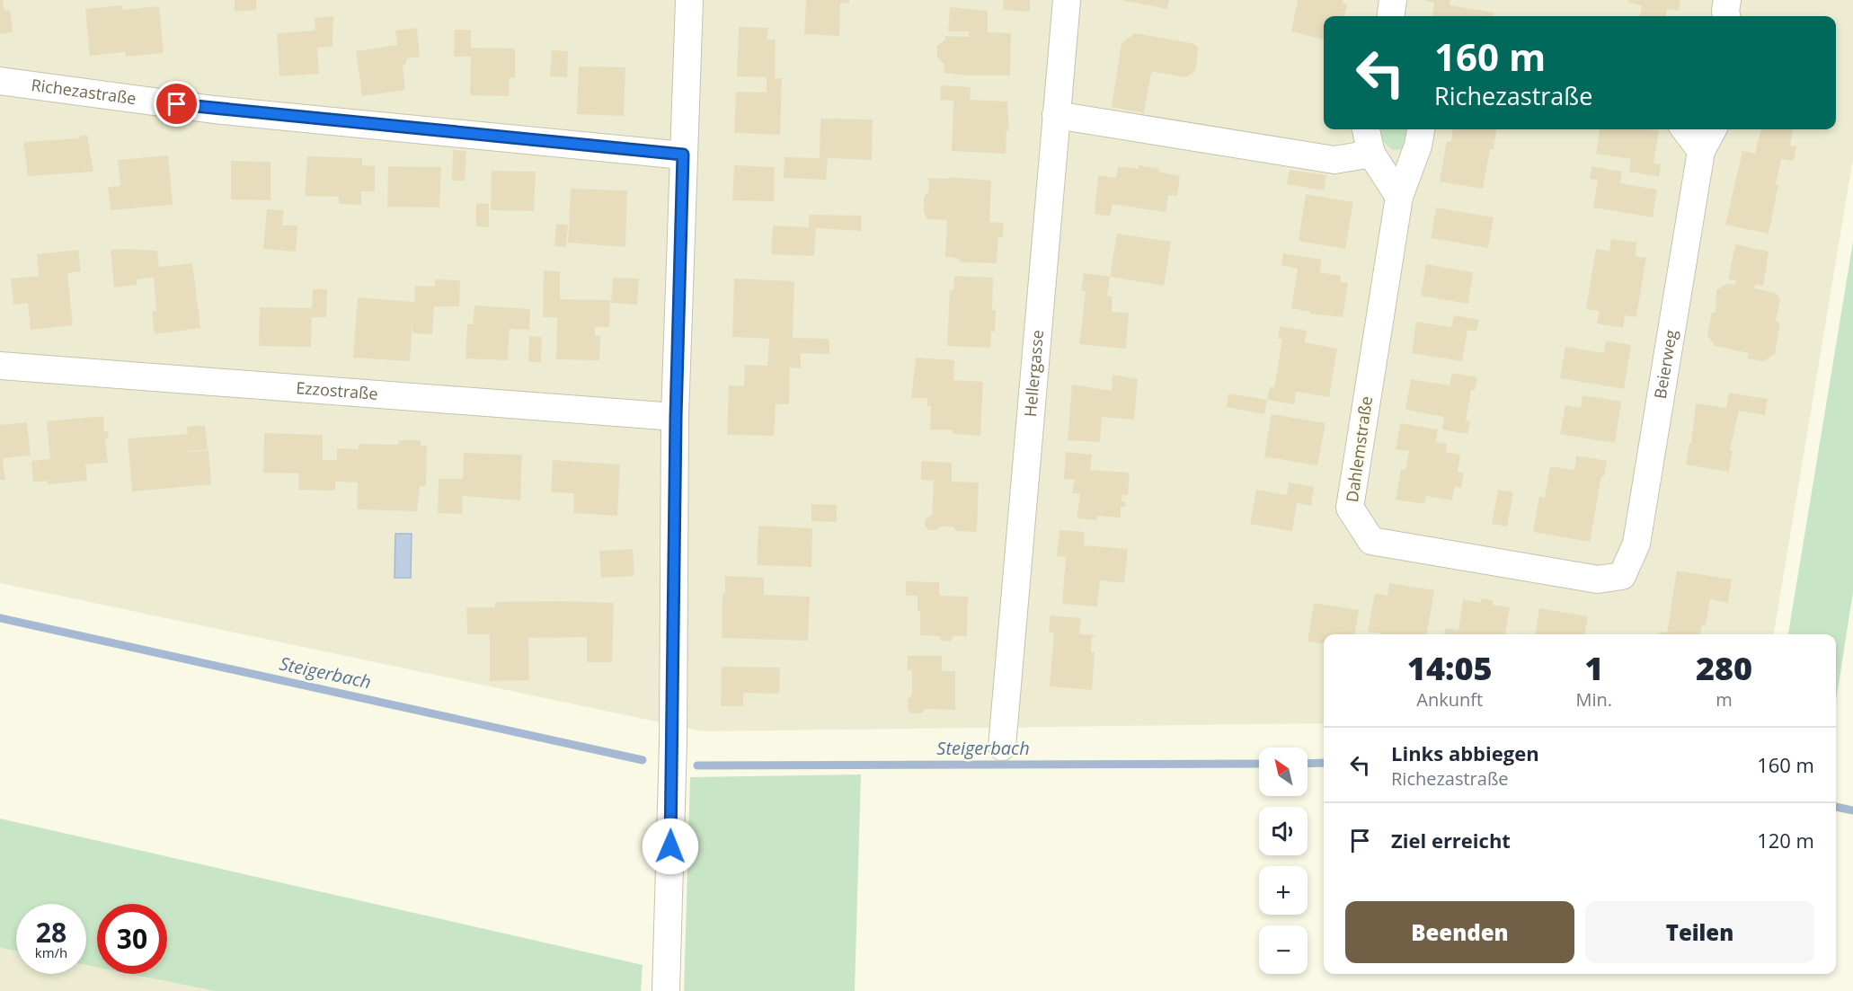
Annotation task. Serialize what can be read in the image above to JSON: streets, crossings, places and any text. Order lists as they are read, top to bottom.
{
  "streets": {
    "street": [
      "Richezastraße",
      "Beierweg",
      "Hellergasse",
      "Ezzostraße",
      "Dahlemstraße"
    ]
  },
  "crossings": [
    ["Beierweg", "Dahlemstraße"]
  ],
  "water": ["Steigerbach"],
  "north": "top left",
  "page": {
    "turn": ["160 m", "Richezastraße"],
    "eta": [
      "14:05",
      "Ankunft",
      "1",
      "Min.",
      "280",
      "m"
    ],
    "list": [
      {
        "name": "Links abbiegen",
        "note": "Richezastraße",
        "value": "160 m"
      },
      {
        "name": "Ziel erreicht",
        "value": "120 m"
      }
    ],
    "map_buttons": ["+", "−"],
    "buttons": ["Beenden", "Teilen"],
    "speed": "28 km/h",
    "limit": "30"
  }
}
